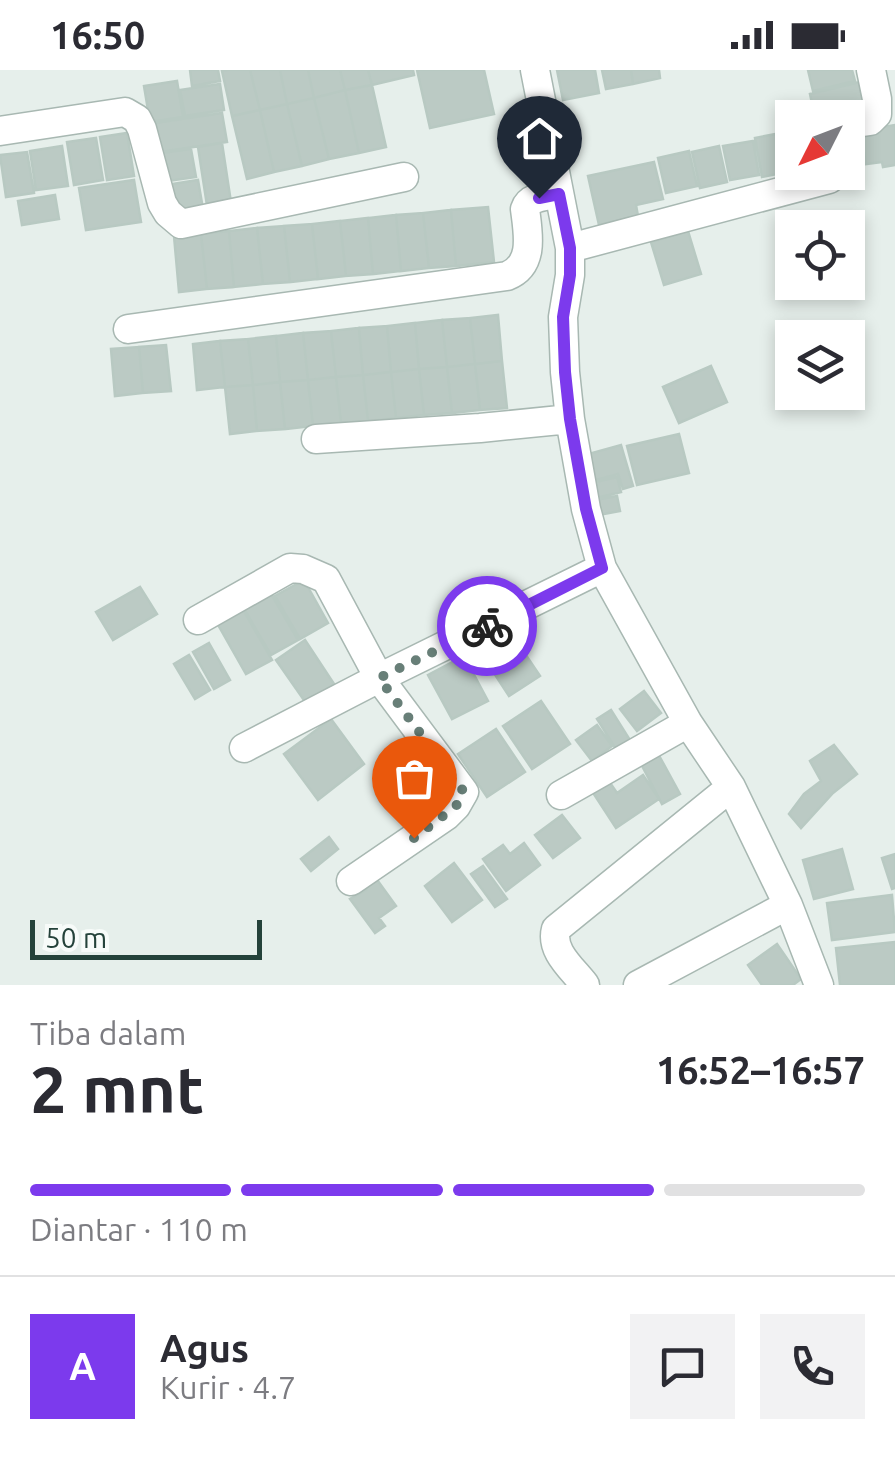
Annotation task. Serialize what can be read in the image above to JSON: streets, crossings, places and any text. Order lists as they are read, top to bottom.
{
  "scale_bar": "50 m",
  "north": "bottom left",
  "page": {
    "status": "16:50",
    "scale": "50 m",
    "heading": ["2 mnt", "Tiba dalam", "16:52–16:57"],
    "panel": ["Agus", "Kurir · 4.7"],
    "bar": "Diantar · 110 m",
    "round": "A"
  }
}
